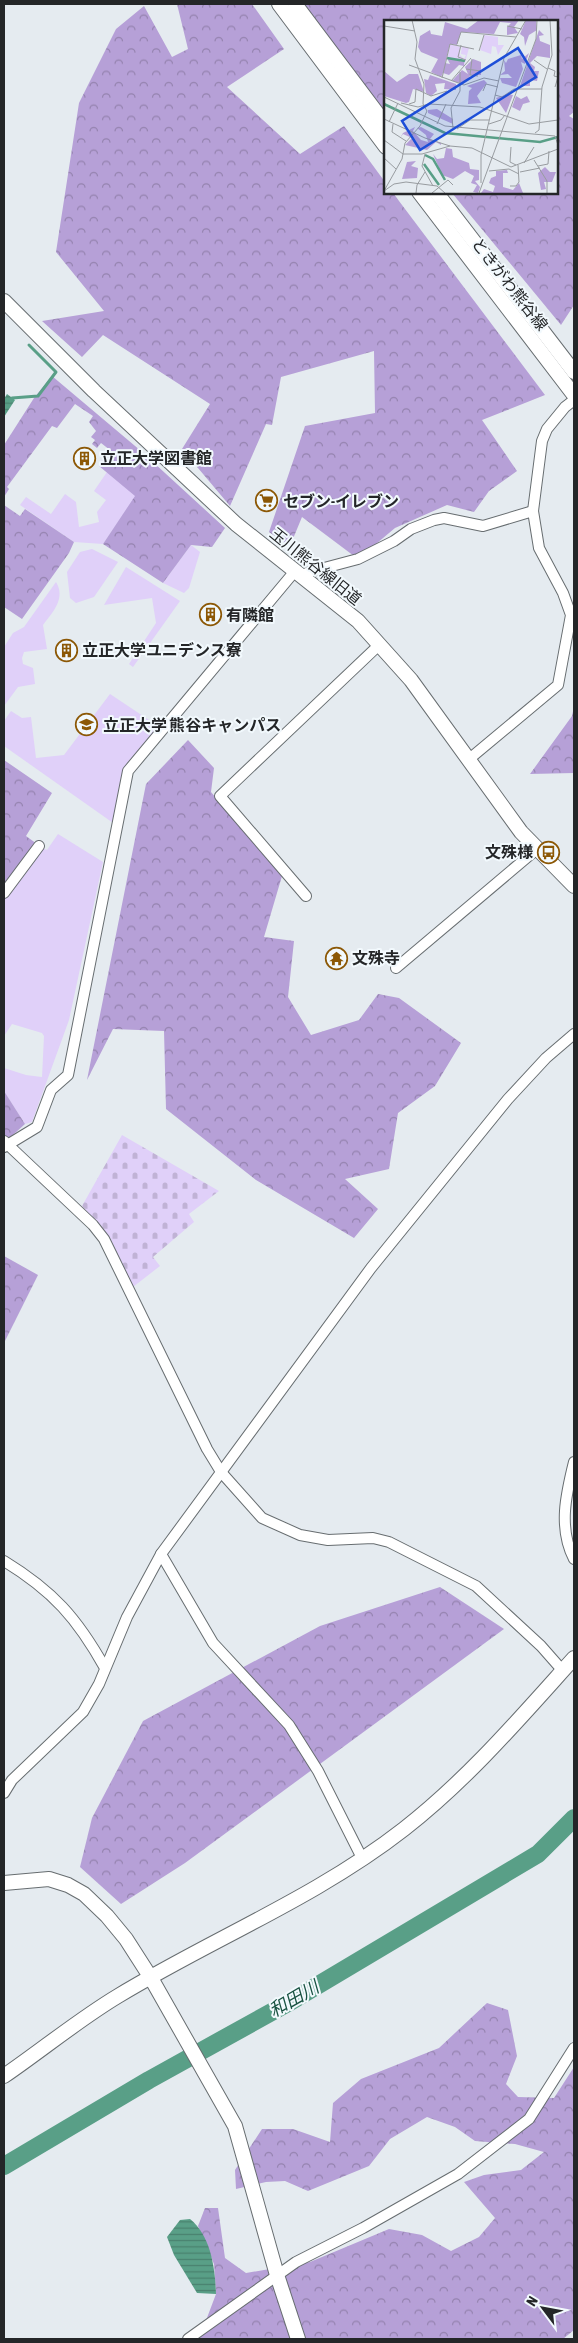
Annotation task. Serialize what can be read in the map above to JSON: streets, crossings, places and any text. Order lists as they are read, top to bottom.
{
  "streets": {
    "street": ["ときがわ熊谷線", "玉川熊谷線旧道"]
  },
  "water": ["和田川"],
  "places": {
    "building": ["立正大学図書館", "有隣館", "立正大学ユニデンス寮"],
    "supermarket": ["セブン-イレブン"],
    "school or university": ["立正大学 熊谷キャンパス"],
    "bus stop": ["文殊様"],
    "temple": ["文殊寺"]
  },
  "north": "top left"
}
